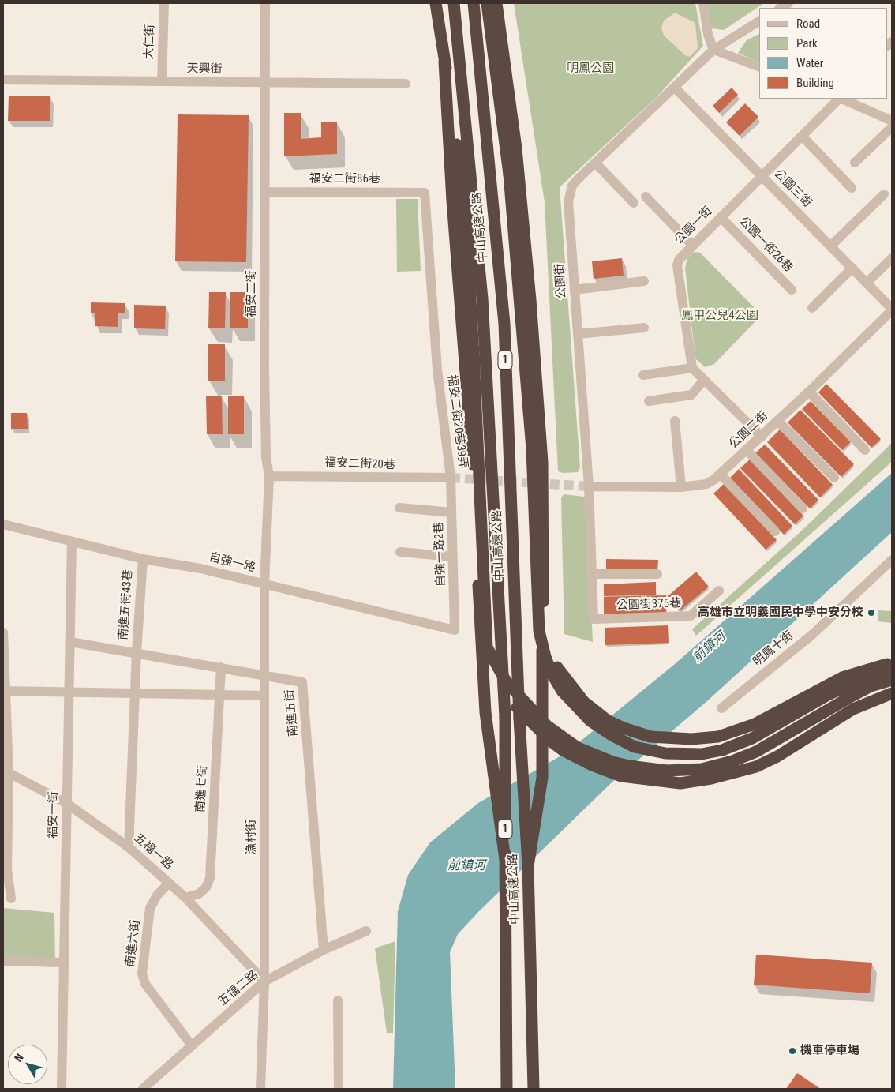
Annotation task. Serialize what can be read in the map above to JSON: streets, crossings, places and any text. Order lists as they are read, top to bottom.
{
  "streets": {
    "highway": ["中山高速公路", "1"],
    "street": [
      "大仁街",
      "天興街",
      "福安二街86巷",
      "公園三街",
      "公園一街",
      "公園一街26巷",
      "公園街",
      "福安二街",
      "福安二街20巷39弄",
      "公園二街",
      "福安二街20巷",
      "自強一路2巷",
      "自強一路",
      "南進五街43巷",
      "公園街375巷",
      "明鳳十街",
      "南進五街",
      "南進七街",
      "福安一街",
      "漁村街",
      "五福一路",
      "南進六街",
      "五福二路"
    ]
  },
  "crossings": [
    ["大仁街", "天興街"],
    ["天興街", "福安二街"],
    ["福安二街86巷", "福安二街"],
    ["福安二街86巷", "福安二街20巷39弄"],
    ["公園三街", "公園一街"],
    ["公園三街", "公園街"],
    ["公園三街", "公園二街"],
    ["公園一街", "公園一街26巷"],
    ["公園街", "公園二街"],
    ["公園街", "公園街375巷"],
    ["福安二街", "福安二街20巷"],
    ["福安二街", "自強一路"],
    ["福安二街", "漁村街"],
    ["福安二街20巷39弄", "福安二街20巷"],
    ["福安二街20巷39弄", "自強一路2巷"],
    ["福安二街20巷", "自強一路2巷"],
    ["自強一路2巷", "自強一路"],
    ["自強一路", "南進五街43巷"],
    ["自強一路", "福安一街"],
    ["自強一路", "漁村街"],
    ["南進五街43巷", "南進五街"],
    ["南進五街", "南進七街"],
    ["南進五街", "福安一街"],
    ["南進五街", "漁村街"],
    ["南進五街", "五福二路"],
    ["南進七街", "五福一路"],
    ["福安一街", "五福一路"],
    ["漁村街", "五福一路"],
    ["漁村街", "五福二路"],
    ["五福一路", "南進六街"],
    ["五福一路", "五福二路"],
    ["南進六街", "五福二路"]
  ],
  "water": ["前鎮河"],
  "parks": ["明鳳公園", "鳳甲公兒4公園"],
  "places": ["高雄市立明義國民中學中安分校", "機車停車場"],
  "legend": [
    "Road",
    "Park",
    "Water",
    "Building"
  ],
  "north": "top left"
}
